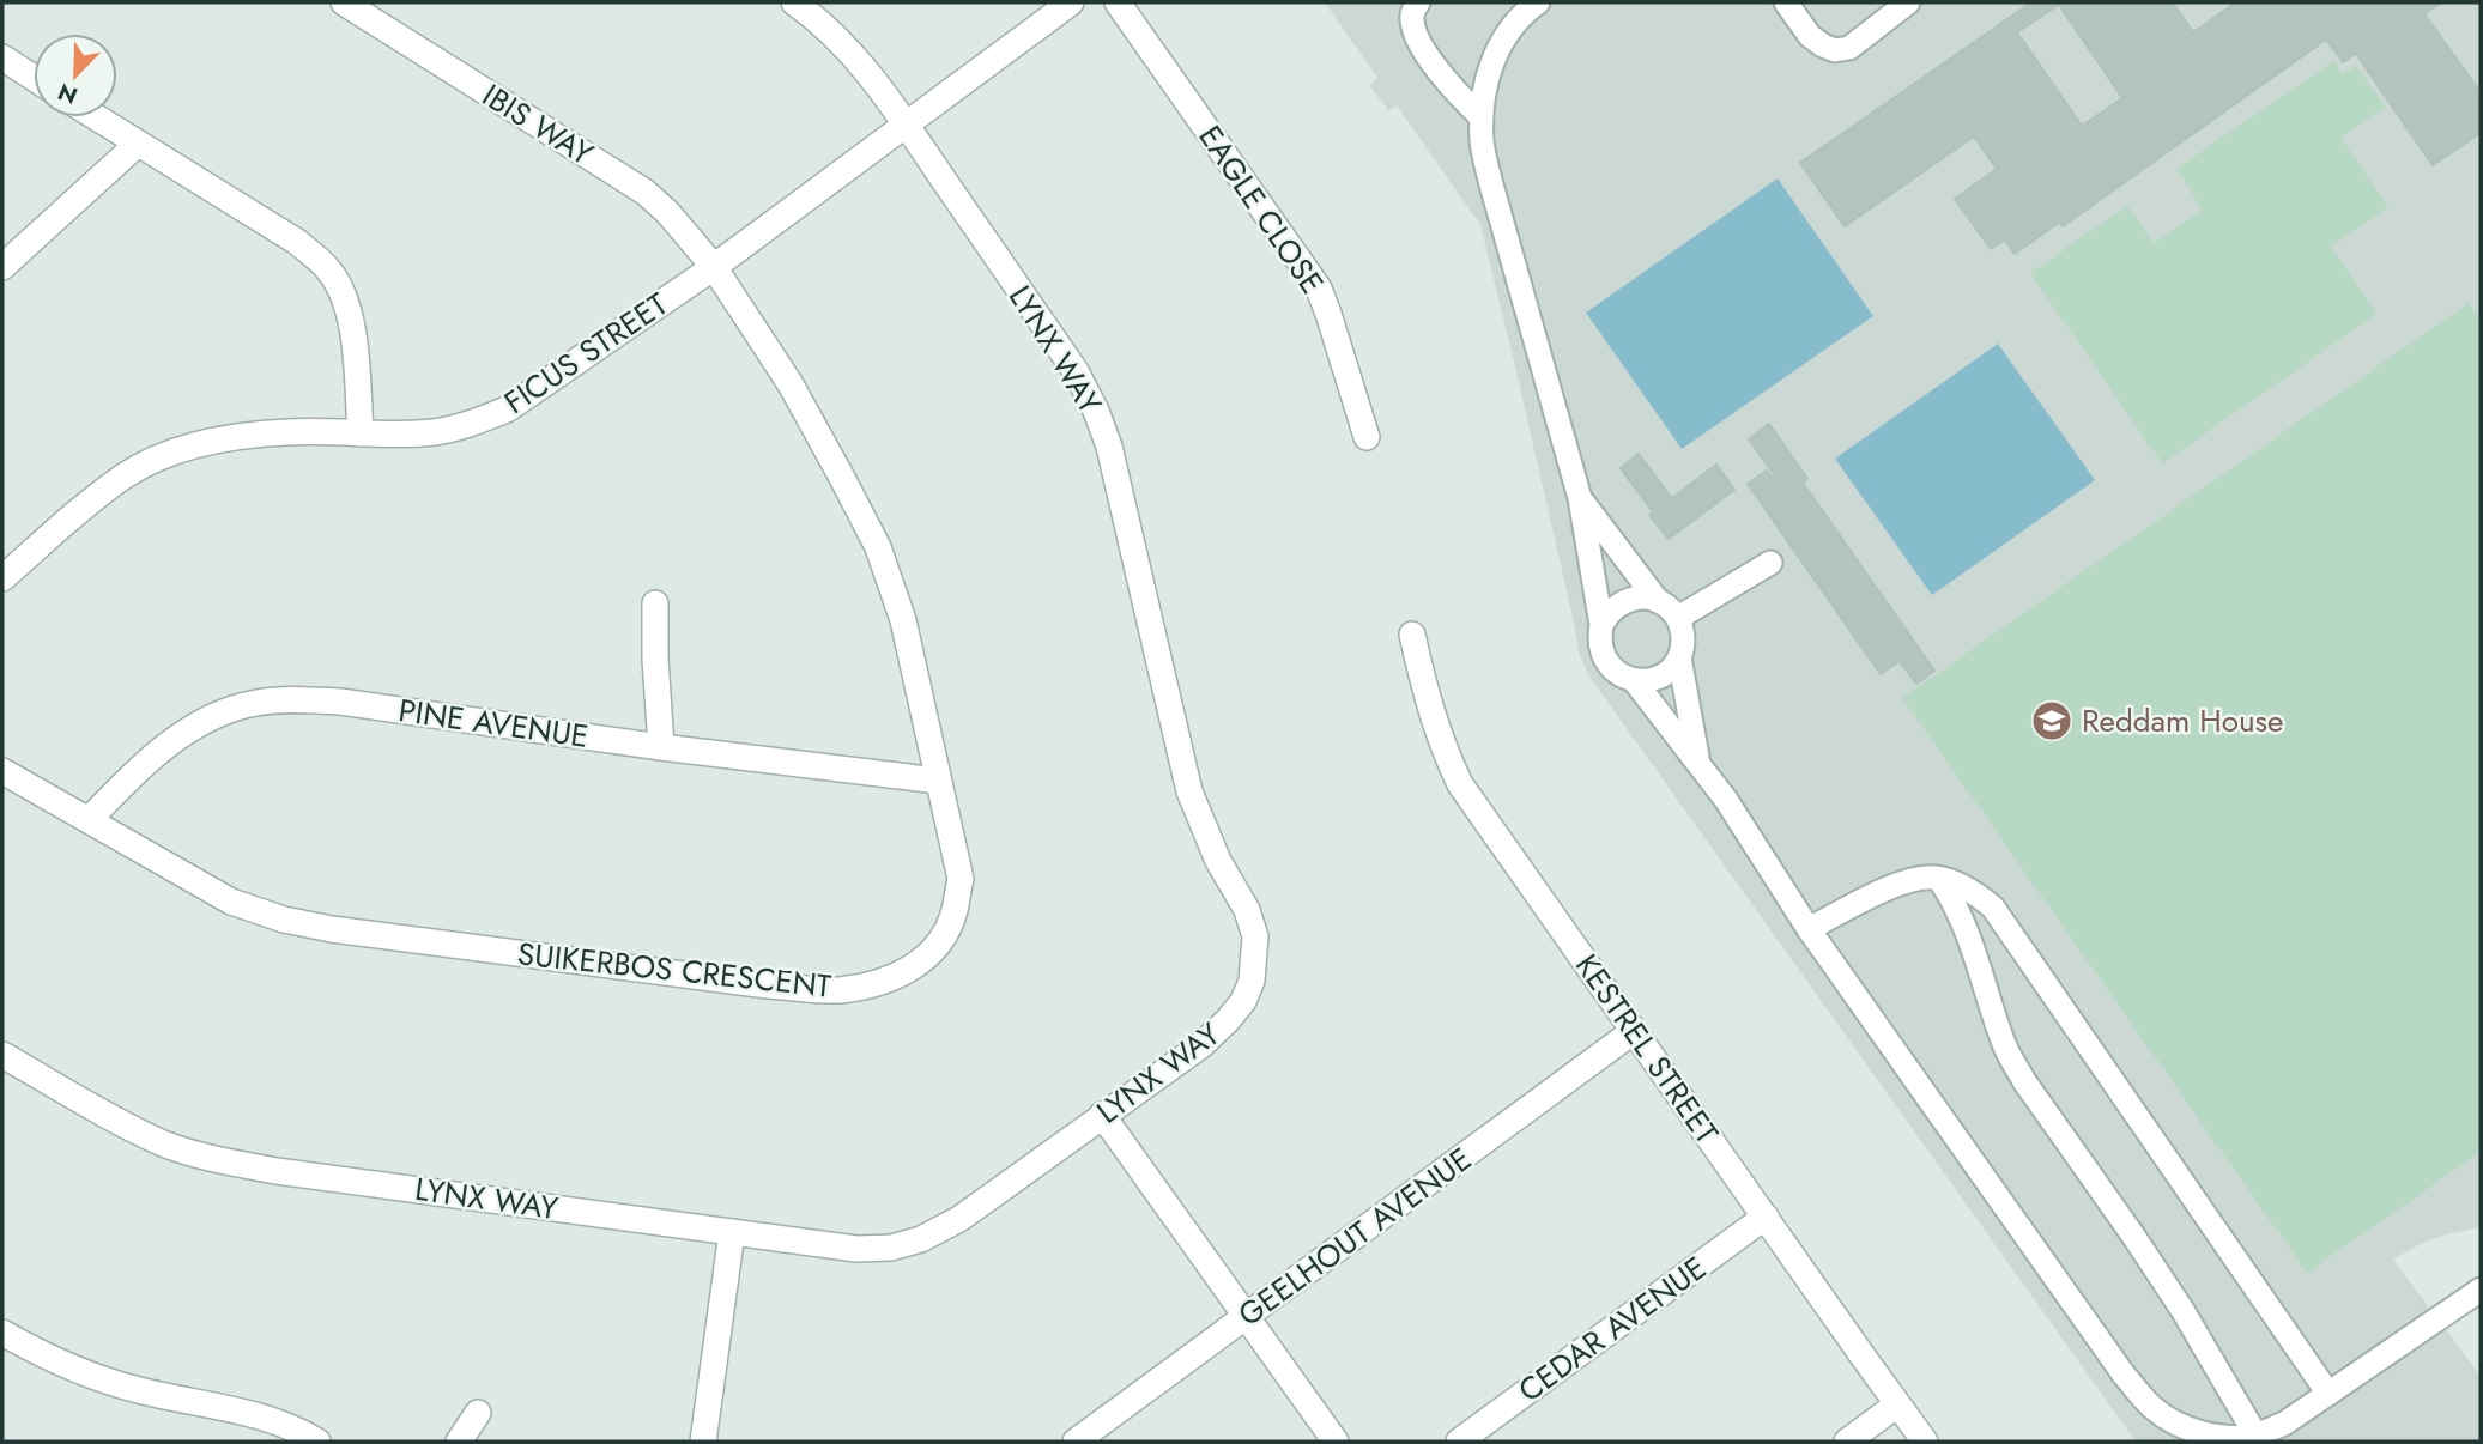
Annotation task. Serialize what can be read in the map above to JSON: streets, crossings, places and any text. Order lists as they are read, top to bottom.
{
  "streets": {
    "street": [
      "IBIS WAY",
      "EAGLE CLOSE",
      "LYNX WAY",
      "FICUS STREET",
      "PINE AVENUE",
      "SUIKERBOS CRESCENT",
      "KESTREL STREET",
      "GEELHOUT AVENUE",
      "CEDAR AVENUE"
    ]
  },
  "crossings": [
    ["IBIS WAY", "FICUS STREET"],
    ["IBIS WAY", "SUIKERBOS CRESCENT"],
    ["LYNX WAY", "FICUS STREET"],
    ["FICUS STREET", "SUIKERBOS CRESCENT"],
    ["PINE AVENUE", "SUIKERBOS CRESCENT"],
    ["KESTREL STREET", "GEELHOUT AVENUE"],
    ["KESTREL STREET", "CEDAR AVENUE"]
  ],
  "places": {
    "school or university": ["Reddam House"]
  },
  "north": "bottom left"
}
